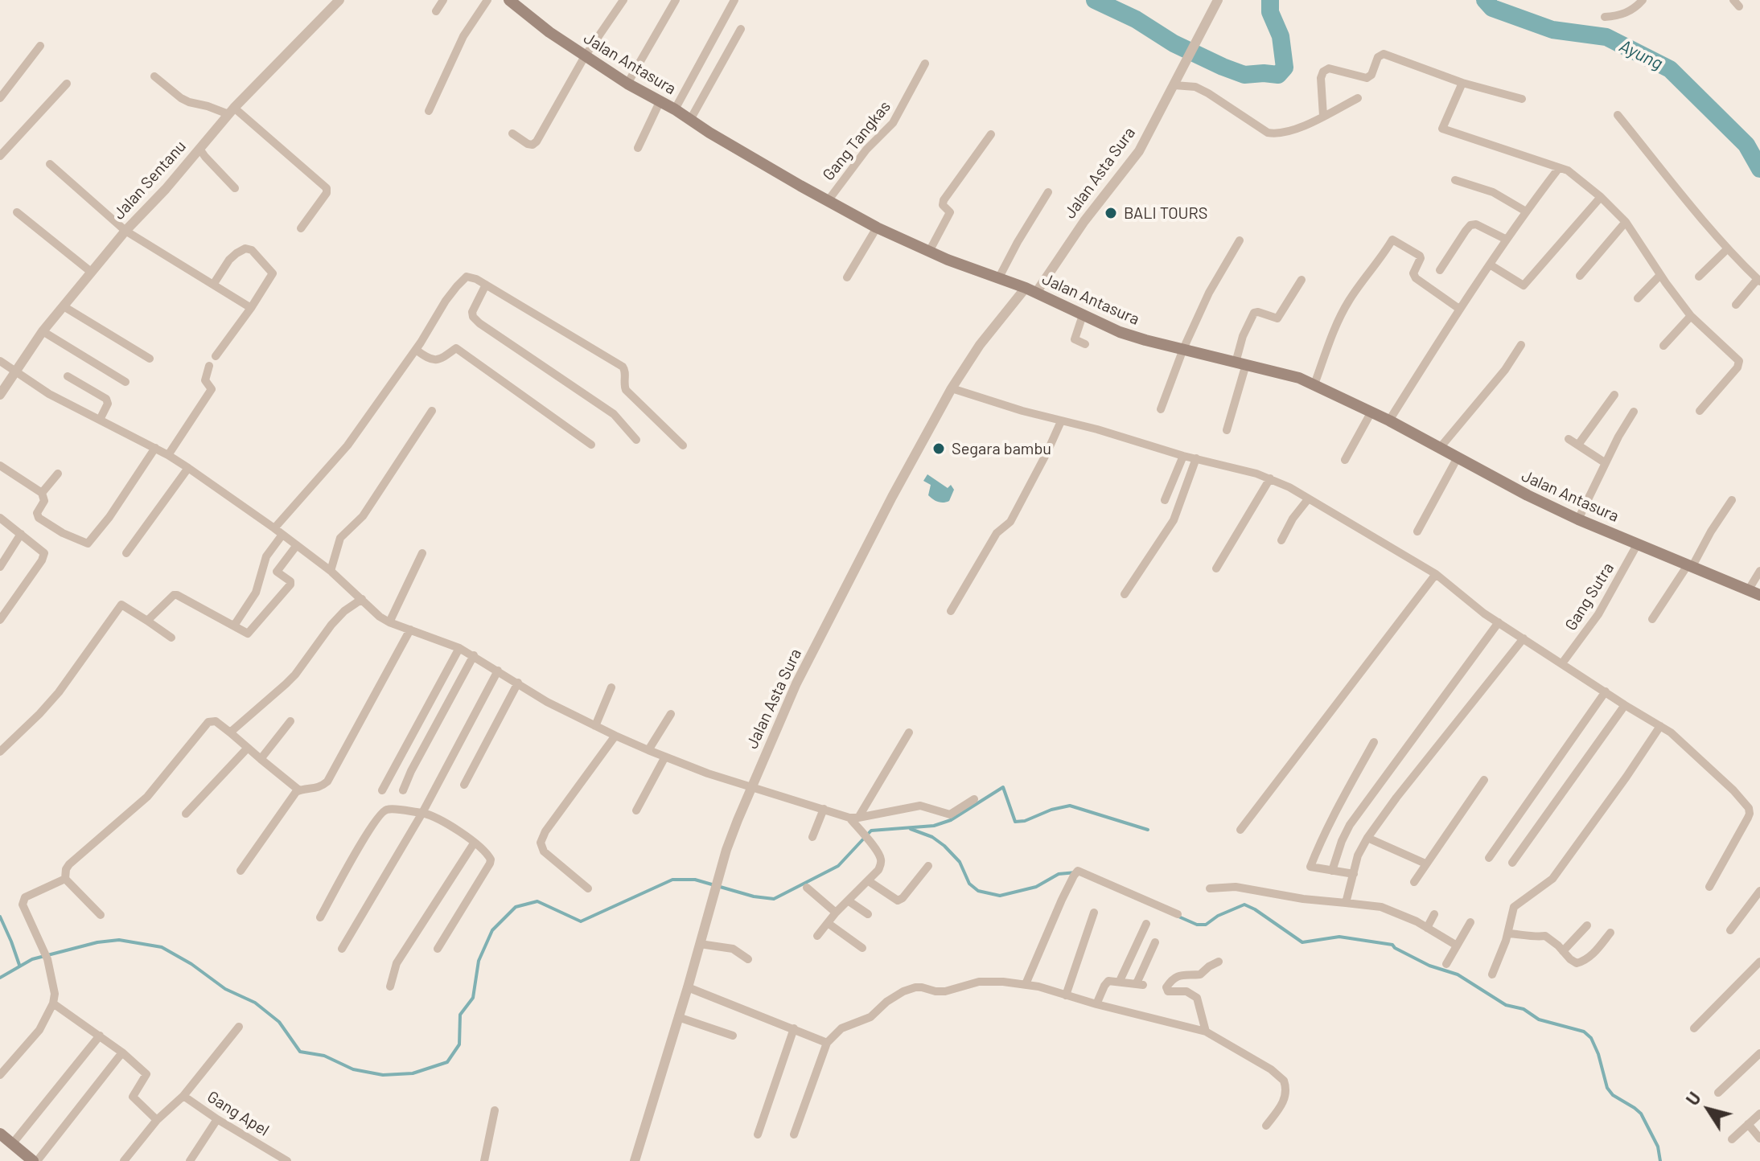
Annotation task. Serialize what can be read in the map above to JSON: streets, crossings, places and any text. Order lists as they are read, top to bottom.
{
  "streets": {
    "main road": ["Jalan Antasura"],
    "street": [
      "Gang Tangkas",
      "Jalan Asta Sura",
      "Jalan Sentanu",
      "Gang Sutra",
      "Gang Apel"
    ]
  },
  "crossings": [
    ["Jalan Antasura", "Gang Tangkas"],
    ["Jalan Antasura", "Jalan Asta Sura"],
    ["Jalan Antasura", "Gang Sutra"]
  ],
  "water": ["Ayung"],
  "places": ["BALI TOURS", "Segara bambu"],
  "north": "top left"
}
